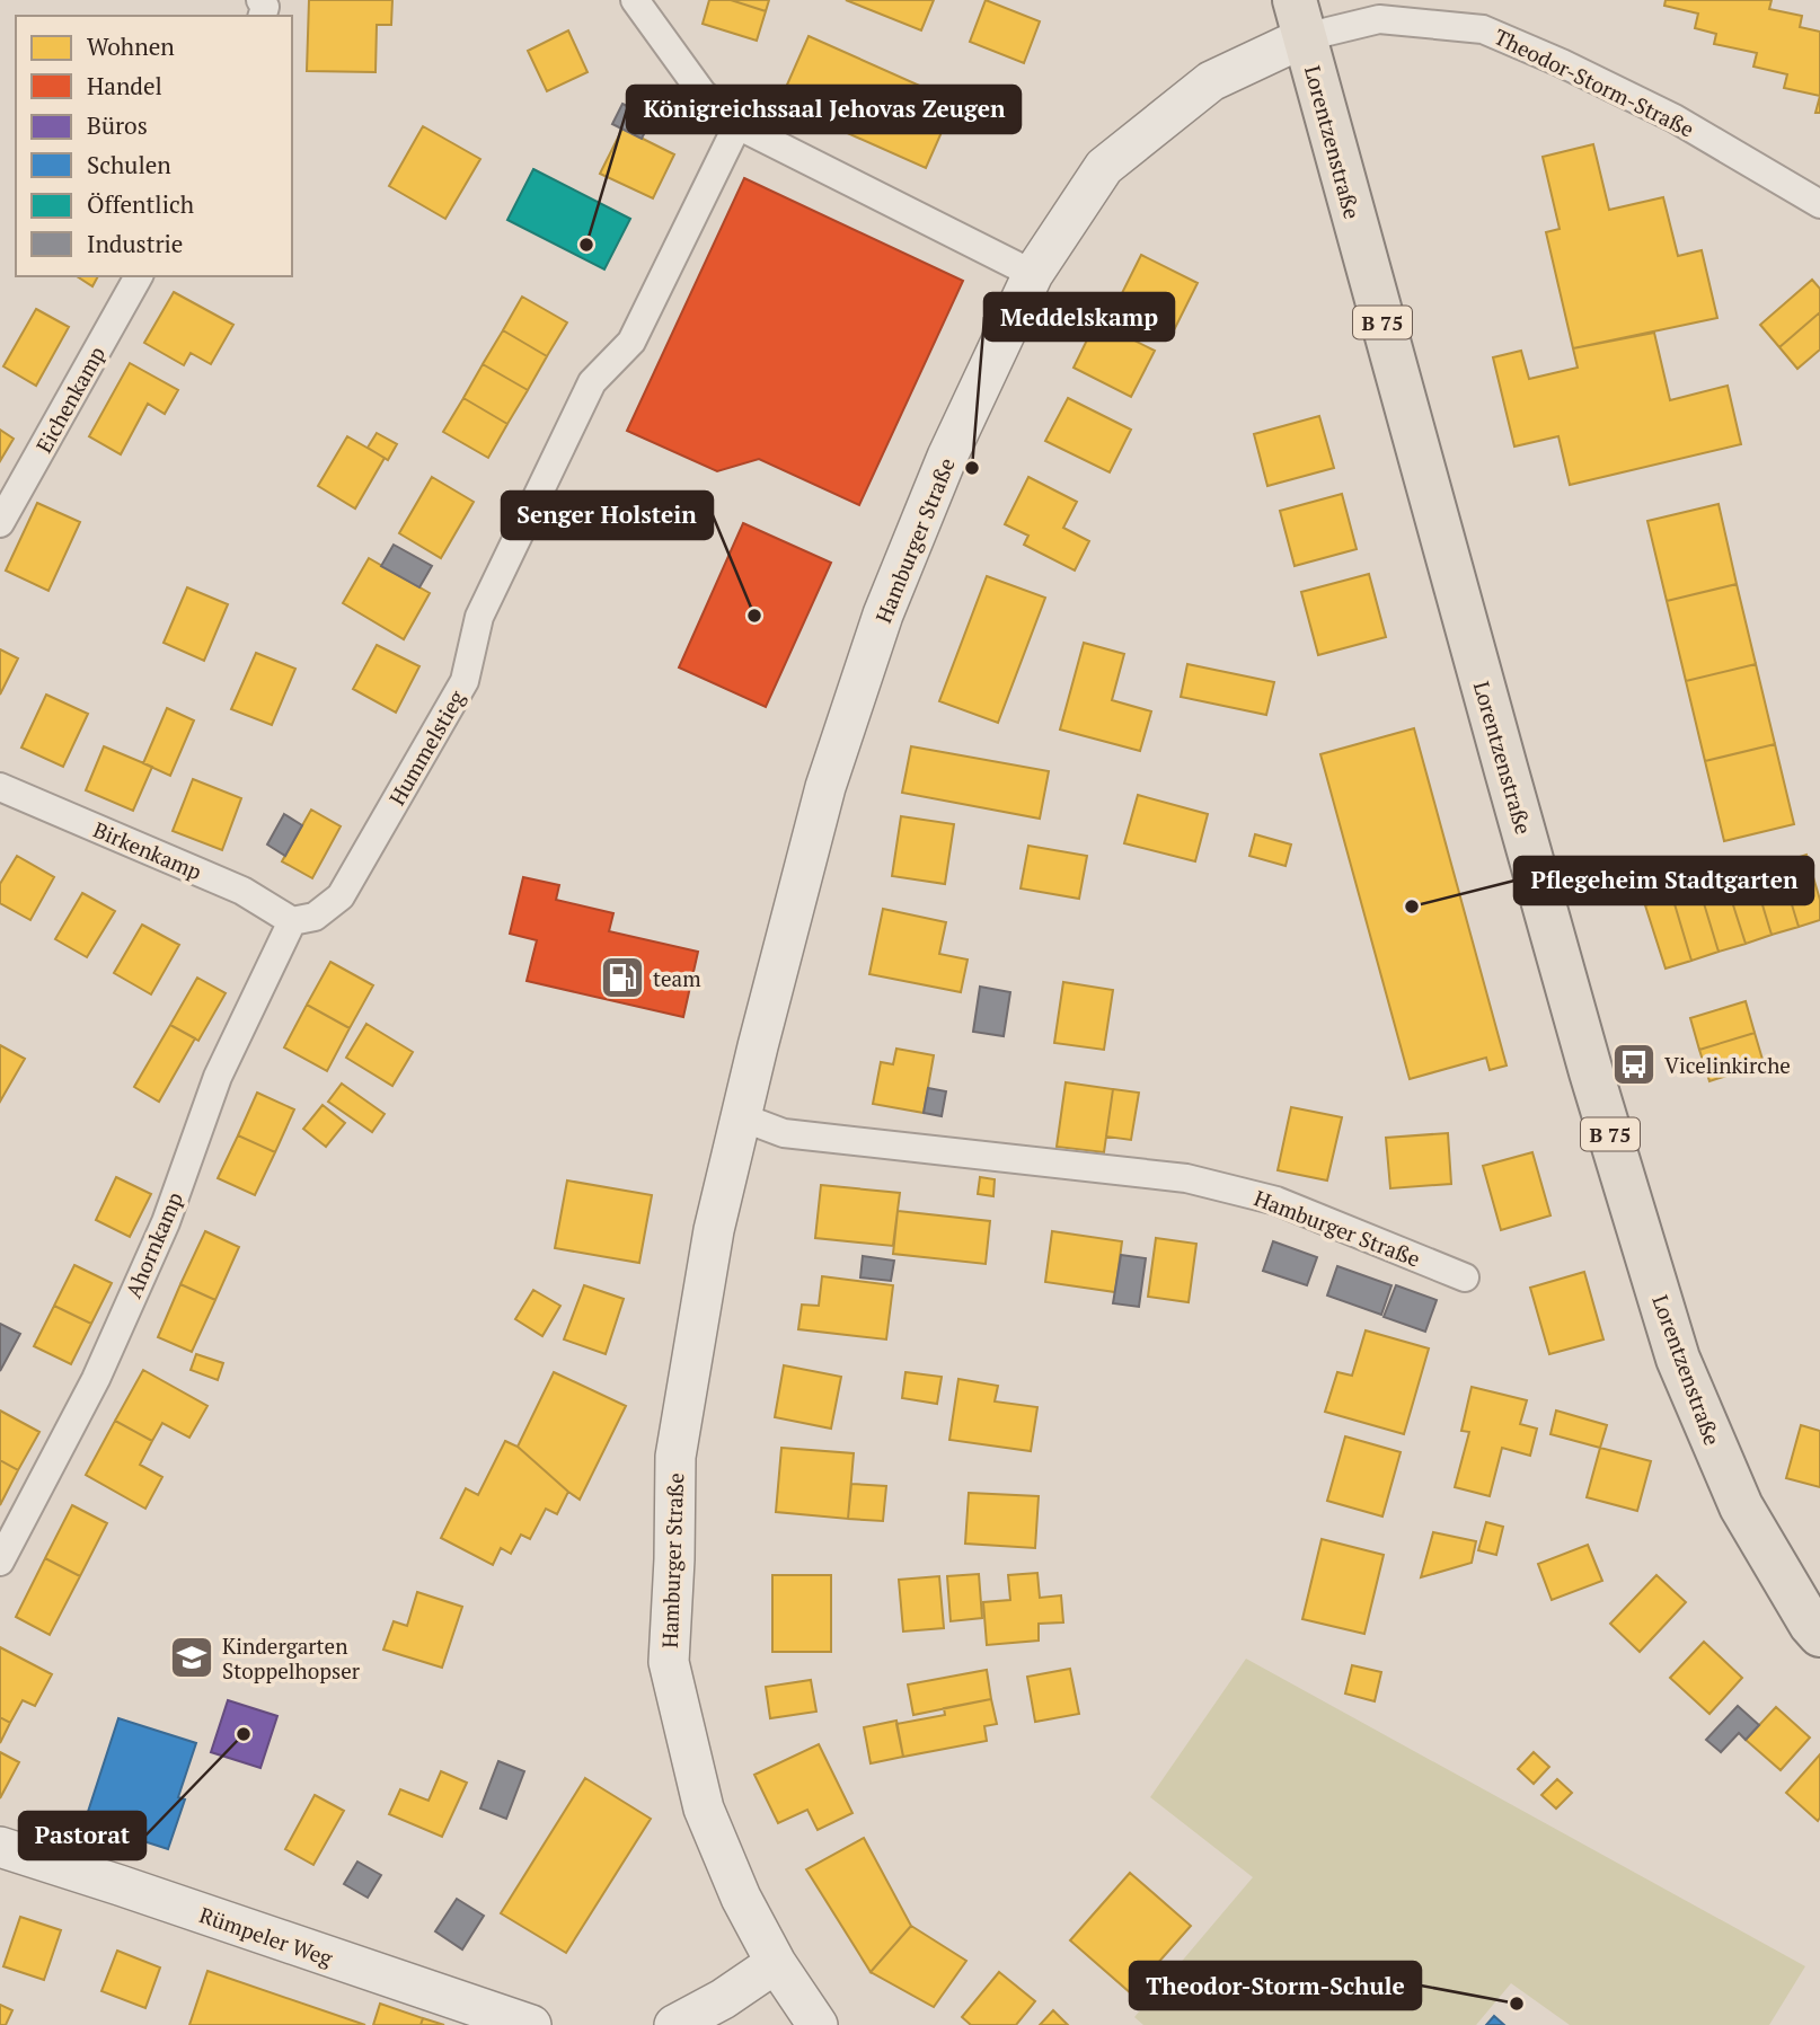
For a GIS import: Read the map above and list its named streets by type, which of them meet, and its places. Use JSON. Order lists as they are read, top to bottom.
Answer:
{
  "streets": {
    "main road": ["Lorentzenstraße", "B 75"],
    "street": [
      "Theodor-Storm-Straße",
      "Eichenkamp",
      "Hamburger Straße",
      "Hummelstieg",
      "Birkenkamp",
      "Ahornkamp",
      "Rümpeler Weg"
    ]
  },
  "crossings": [
    ["Theodor-Storm-Straße", "Lorentzenstraße"],
    ["Theodor-Storm-Straße", "Hamburger Straße"],
    ["Lorentzenstraße", "Hamburger Straße"],
    ["Hummelstieg", "Birkenkamp"],
    ["Hummelstieg", "Ahornkamp"],
    ["Birkenkamp", "Ahornkamp"]
  ],
  "places": {
    "other": [
      "Königreichssaal Jehovas Zeugen",
      "Meddelskamp",
      "Senger Holstein",
      "Pflegeheim Stadtgarten",
      "Pastorat",
      "Theodor-Storm-Schule"
    ],
    "fuel station": ["team"],
    "bus stop": ["Vicelinkirche"],
    "school or university": ["Kindergarten Stoppelhopser"]
  },
  "legend": [
    "Wohnen",
    "Handel",
    "Büros",
    "Schulen",
    "Öffentlich",
    "Industrie"
  ]
}
